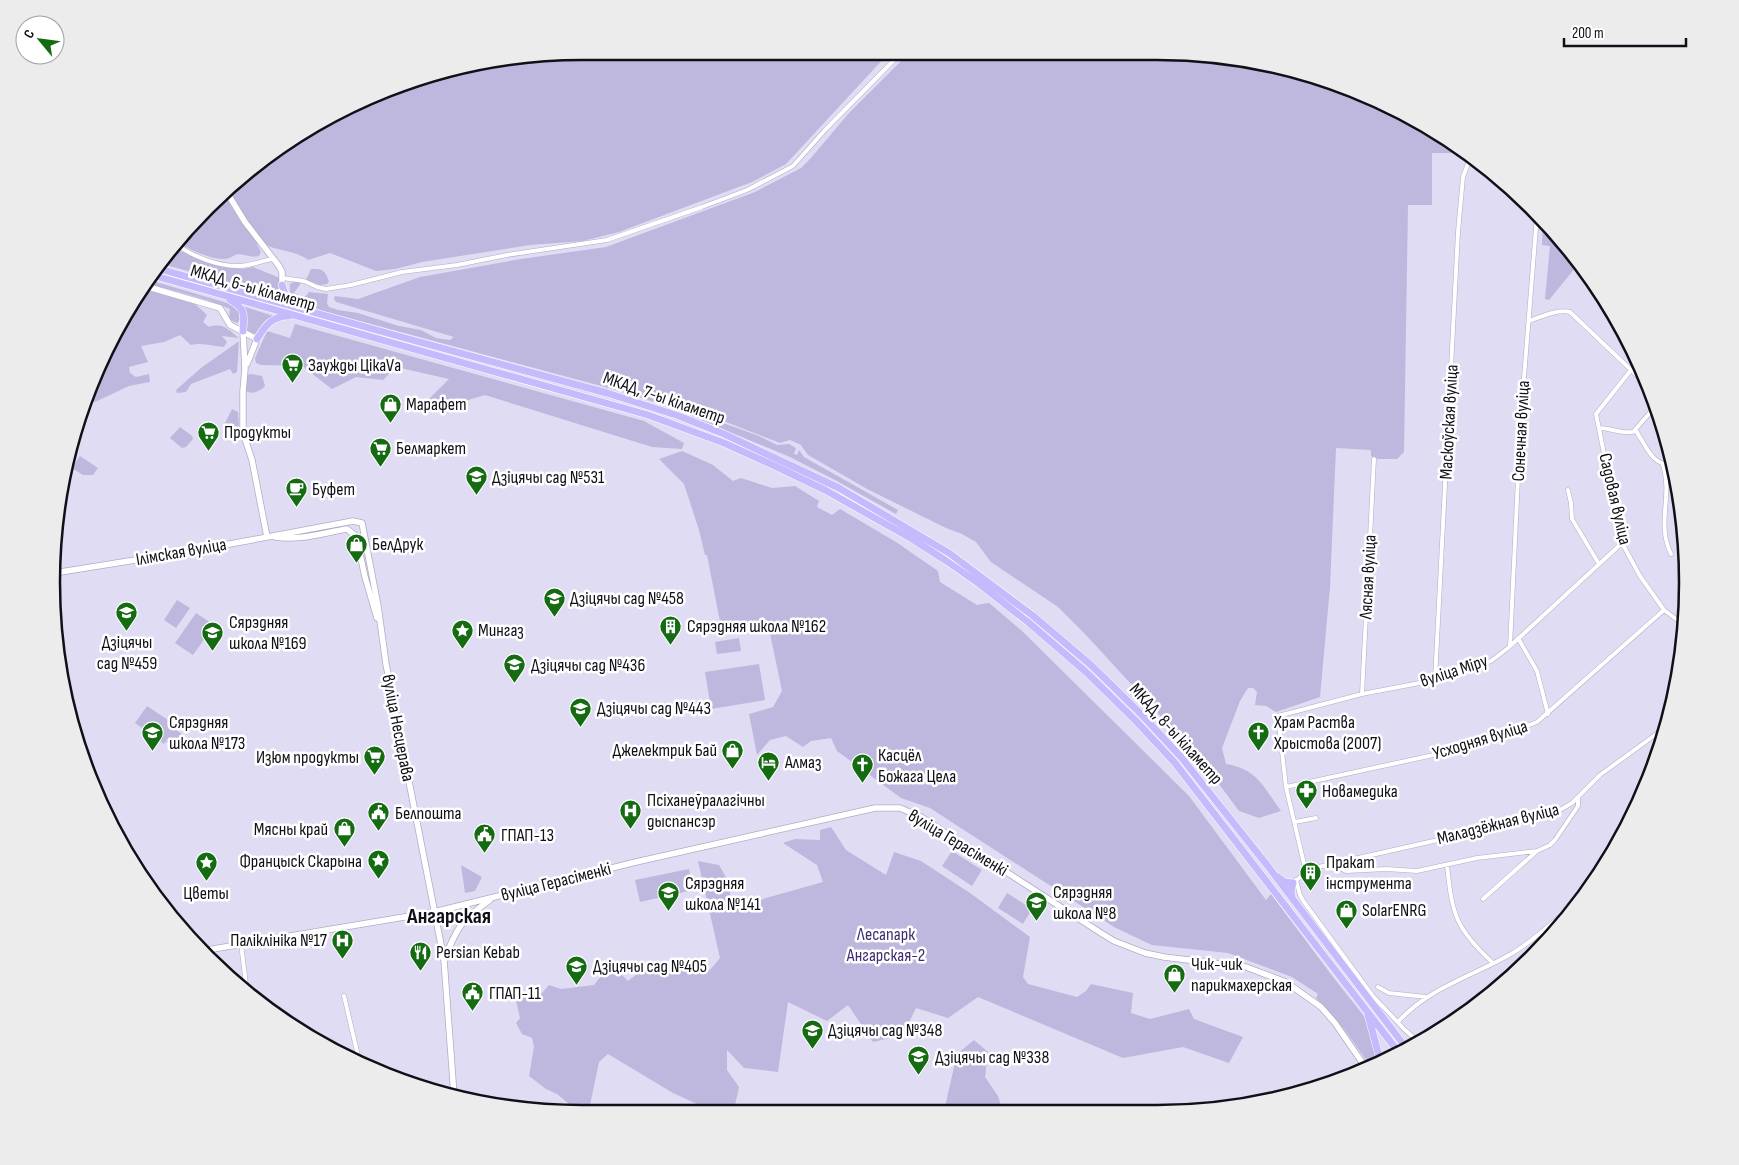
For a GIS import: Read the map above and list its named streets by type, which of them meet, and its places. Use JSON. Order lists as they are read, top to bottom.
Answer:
{
  "streets": {
    "highway": ["МКАД, 6-ы кіламетр", "МКАД, 7-ы кіламетр", "МКАД, 8-ы кіламетр"],
    "street": [
      "Маскоўская вуліца",
      "Сонечная вуліца",
      "Садовая вуліца",
      "Ілімская вуліца",
      "Лясная вуліца",
      "вуліца Міру",
      "вуліца Несцерава",
      "Усходняя вуліца",
      "Маладзёжная вуліца",
      "вуліца Герасіменкі"
    ]
  },
  "crossings": [
    ["МКАД, 6-ы кіламетр", "МКАД, 7-ы кіламетр"],
    ["МКАД, 7-ы кіламетр", "МКАД, 8-ы кіламетр"],
    ["Маскоўская вуліца", "вуліца Міру"],
    ["Сонечная вуліца", "вуліца Міру"],
    ["Садовая вуліца", "вуліца Міру"],
    ["Садовая вуліца", "Усходняя вуліца"],
    ["Лясная вуліца", "вуліца Міру"],
    ["вуліца Міру", "Усходняя вуліца"],
    ["вуліца Несцерава", "вуліца Герасіменкі"]
  ],
  "districts": ["Ангарская"],
  "parks": ["Лесапарк Ангарская-2"],
  "places": {
    "supermarket": [
      "Заужды ЦікаVа",
      "Продукты",
      "Белмаркет",
      "Изюм продукты"
    ],
    "shop": [
      "Марафет",
      "БелДрук",
      "Джелектрик Бай",
      "Мясны край",
      "SolarENRG",
      "Чик-чик парикмахерская"
    ],
    "school or university": [
      "Дзіцячы сад №531",
      "Дзіцячы сад №458",
      "Дзіцячы сад №459",
      "Сярэдняя школа №169",
      "Дзіцячы сад №436",
      "Дзіцячы сад №443",
      "Сярэдняя школа №173",
      "Сярэдняя школа №141",
      "Сярэдняя школа №8",
      "Дзіцячы сад №405",
      "Дзіцячы сад №348",
      "Дзіцячы сад №338"
    ],
    "cafe": ["Буфет"],
    "building": ["Сярэдняя школа №162", "Пракат інструмента"],
    "place": ["Мингаз", "Францыск Скарына", "Цветы"],
    "church": ["Храм Раства Хрыстова (2007)", "Касцёл Божага Цела"],
    "hotel": ["Алмаз"],
    "pharmacy": ["Новамедика"],
    "hospital": ["Псіханеўралагічны дыспансэр", "Паліклініка №17"],
    "public building": ["Белпошта", "ГПАП-13", "ГПАП-11"],
    "restaurant": ["Persian Kebab"]
  },
  "scale_bar": "200 m",
  "north": "top left"
}
